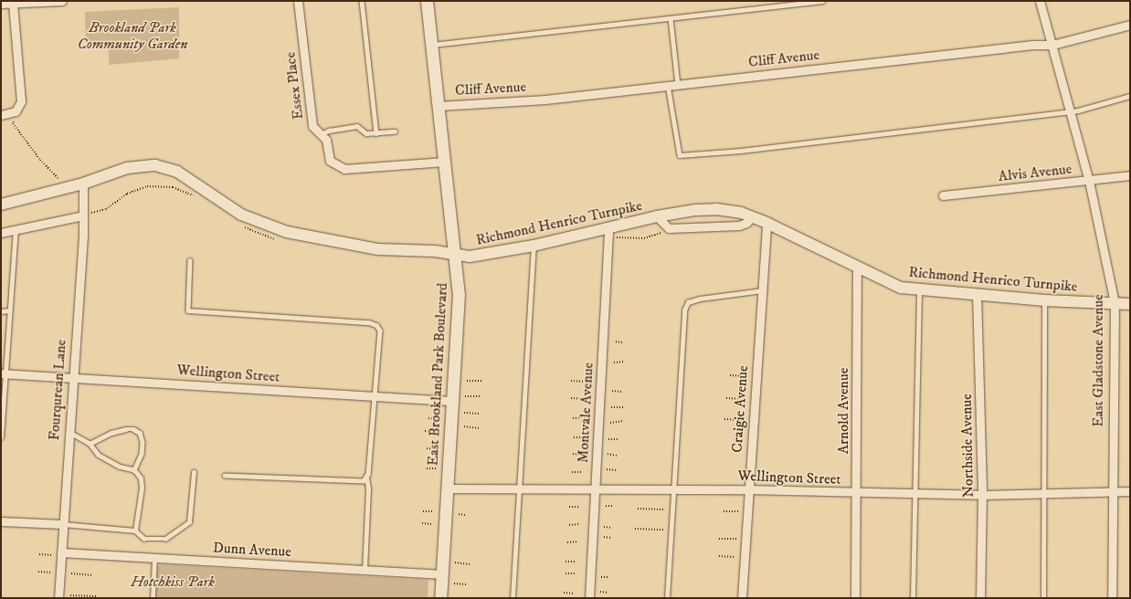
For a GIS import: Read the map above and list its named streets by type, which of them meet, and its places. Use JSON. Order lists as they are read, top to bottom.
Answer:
{
  "streets": {
    "main road": ["East Brookland Park Boulevard"],
    "street": [
      "Cliff Avenue",
      "Essex Place",
      "Alvis Avenue",
      "Richmond Henrico Turnpike",
      "East Gladstone Avenue",
      "Wellington Street",
      "Fourqurean Lane",
      "Craigie Avenue",
      "Arnold Avenue",
      "Montvale Avenue",
      "Northside Avenue",
      "Dunn Avenue"
    ]
  },
  "crossings": [
    ["Cliff Avenue", "East Gladstone Avenue"],
    ["Cliff Avenue", "East Brookland Park Boulevard"],
    ["Essex Place", "East Brookland Park Boulevard"],
    ["Alvis Avenue", "East Gladstone Avenue"],
    ["Richmond Henrico Turnpike", "East Gladstone Avenue"],
    ["Richmond Henrico Turnpike", "East Brookland Park Boulevard"],
    ["Richmond Henrico Turnpike", "Fourqurean Lane"],
    ["Richmond Henrico Turnpike", "Craigie Avenue"],
    ["Richmond Henrico Turnpike", "Arnold Avenue"],
    ["Richmond Henrico Turnpike", "Montvale Avenue"],
    ["Richmond Henrico Turnpike", "Northside Avenue"],
    ["East Gladstone Avenue", "Wellington Street"],
    ["Wellington Street", "East Brookland Park Boulevard"],
    ["Wellington Street", "Fourqurean Lane"],
    ["Wellington Street", "Craigie Avenue"],
    ["Wellington Street", "Arnold Avenue"],
    ["Wellington Street", "Montvale Avenue"],
    ["Wellington Street", "Northside Avenue"],
    ["East Brookland Park Boulevard", "Dunn Avenue"],
    ["Fourqurean Lane", "Dunn Avenue"]
  ],
  "parks": ["Brookland Park Community Garden", "Hotchkiss Park"]
}
